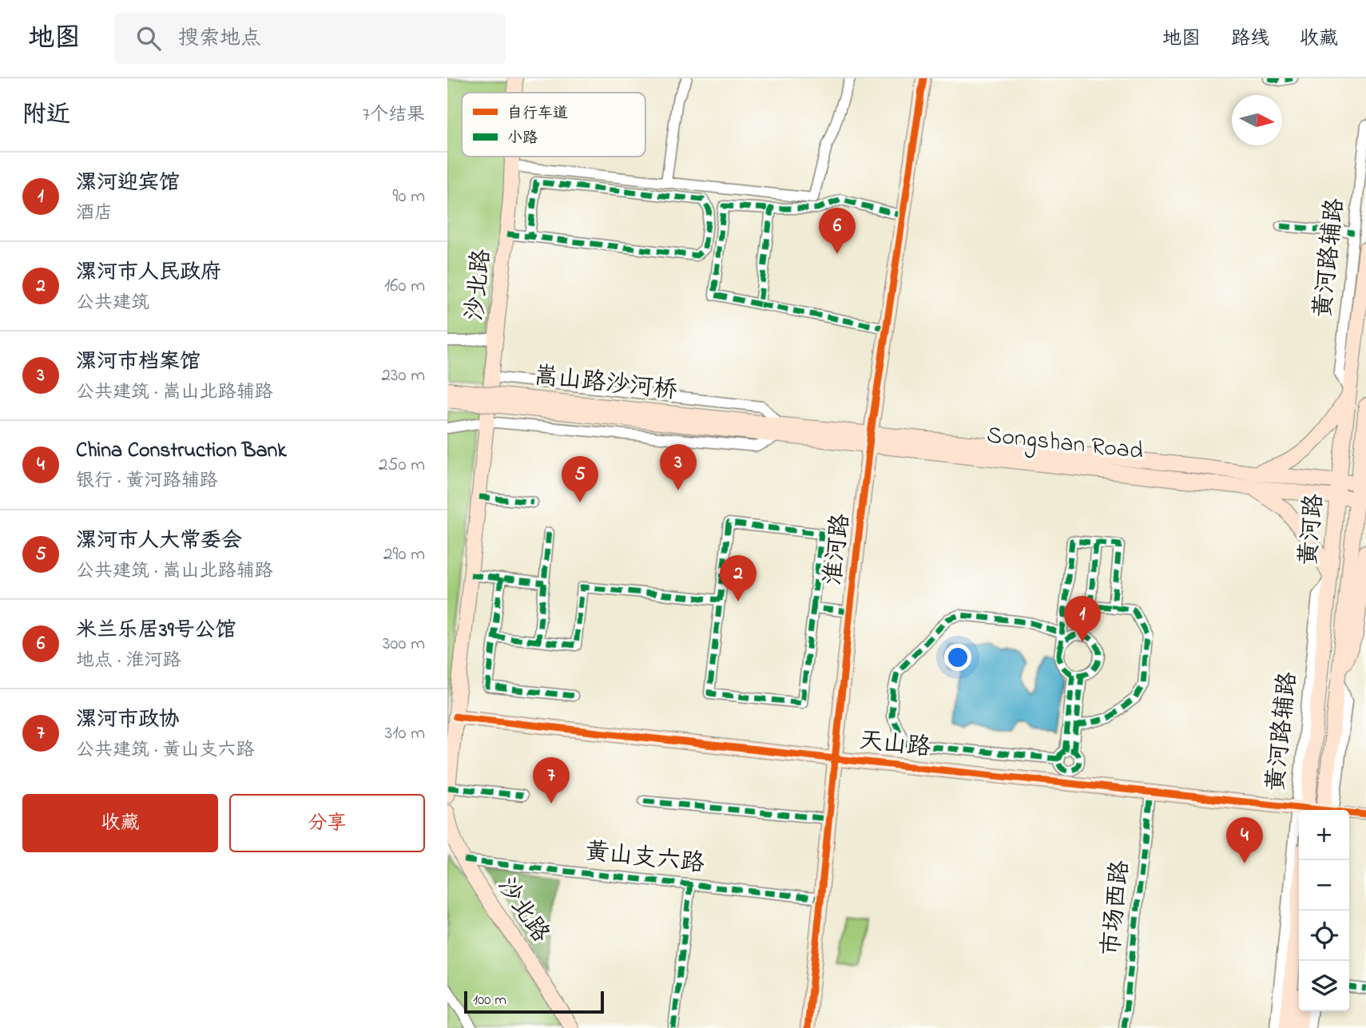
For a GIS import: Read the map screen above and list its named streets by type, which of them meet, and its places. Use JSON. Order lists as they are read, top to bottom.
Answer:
{
  "streets": {
    "main road": [
      "沙北路",
      "嵩山路沙河桥",
      "Songshan Road",
      "黄河路",
      "淮河路",
      "天山路"
    ],
    "street": ["黄河路辅路", "黄山支六路", "市场西路"]
  },
  "crossings": [
    ["黄河路辅路", "黄河路"],
    ["沙北路", "天山路"],
    ["沙北路", "黄山支六路"],
    ["嵩山路沙河桥", "Songshan Road"],
    ["Songshan Road", "黄河路"],
    ["Songshan Road", "淮河路"],
    ["黄河路", "天山路"],
    ["淮河路", "天山路"],
    ["淮河路", "黄山支六路"],
    ["天山路", "市场西路"]
  ],
  "legend": ["自行车道", "小路"],
  "scale_bar": "100 m",
  "north": "right",
  "page": {
    "header": "地图",
    "search": "搜索地点",
    "nav": ["地图", "路线", "收藏"],
    "heading": ["附近", "7个结果"],
    "list": [
      {
        "mark": "1",
        "name": "漯河迎宾馆",
        "note": "酒店",
        "value": "90 m"
      },
      {
        "mark": "2",
        "name": "漯河市人民政府",
        "note": "公共建筑",
        "value": "160 m"
      },
      {
        "mark": "3",
        "name": "漯河市档案馆",
        "note": "公共建筑 · 嵩山北路辅路",
        "value": "230 m"
      },
      {
        "mark": "4",
        "name": "China Construction Bank",
        "note": "银行 · 黄河路辅路",
        "value": "250 m"
      },
      {
        "mark": "5",
        "name": "漯河市人大常委会",
        "note": "公共建筑 · 嵩山北路辅路",
        "value": "290 m"
      },
      {
        "mark": "6",
        "name": "米兰乐居39号公馆",
        "note": "地点 · 淮河路",
        "value": "300 m"
      },
      {
        "mark": "7",
        "name": "漯河市政协",
        "note": "公共建筑 · 黄山支六路",
        "value": "310 m"
      }
    ],
    "pins": [
      "6",
      "3",
      "5",
      "2",
      "1",
      "7",
      "4"
    ],
    "buttons": ["收藏", "分享"],
    "map_buttons": ["+", "−"],
    "scale": "100 m"
  }
}
